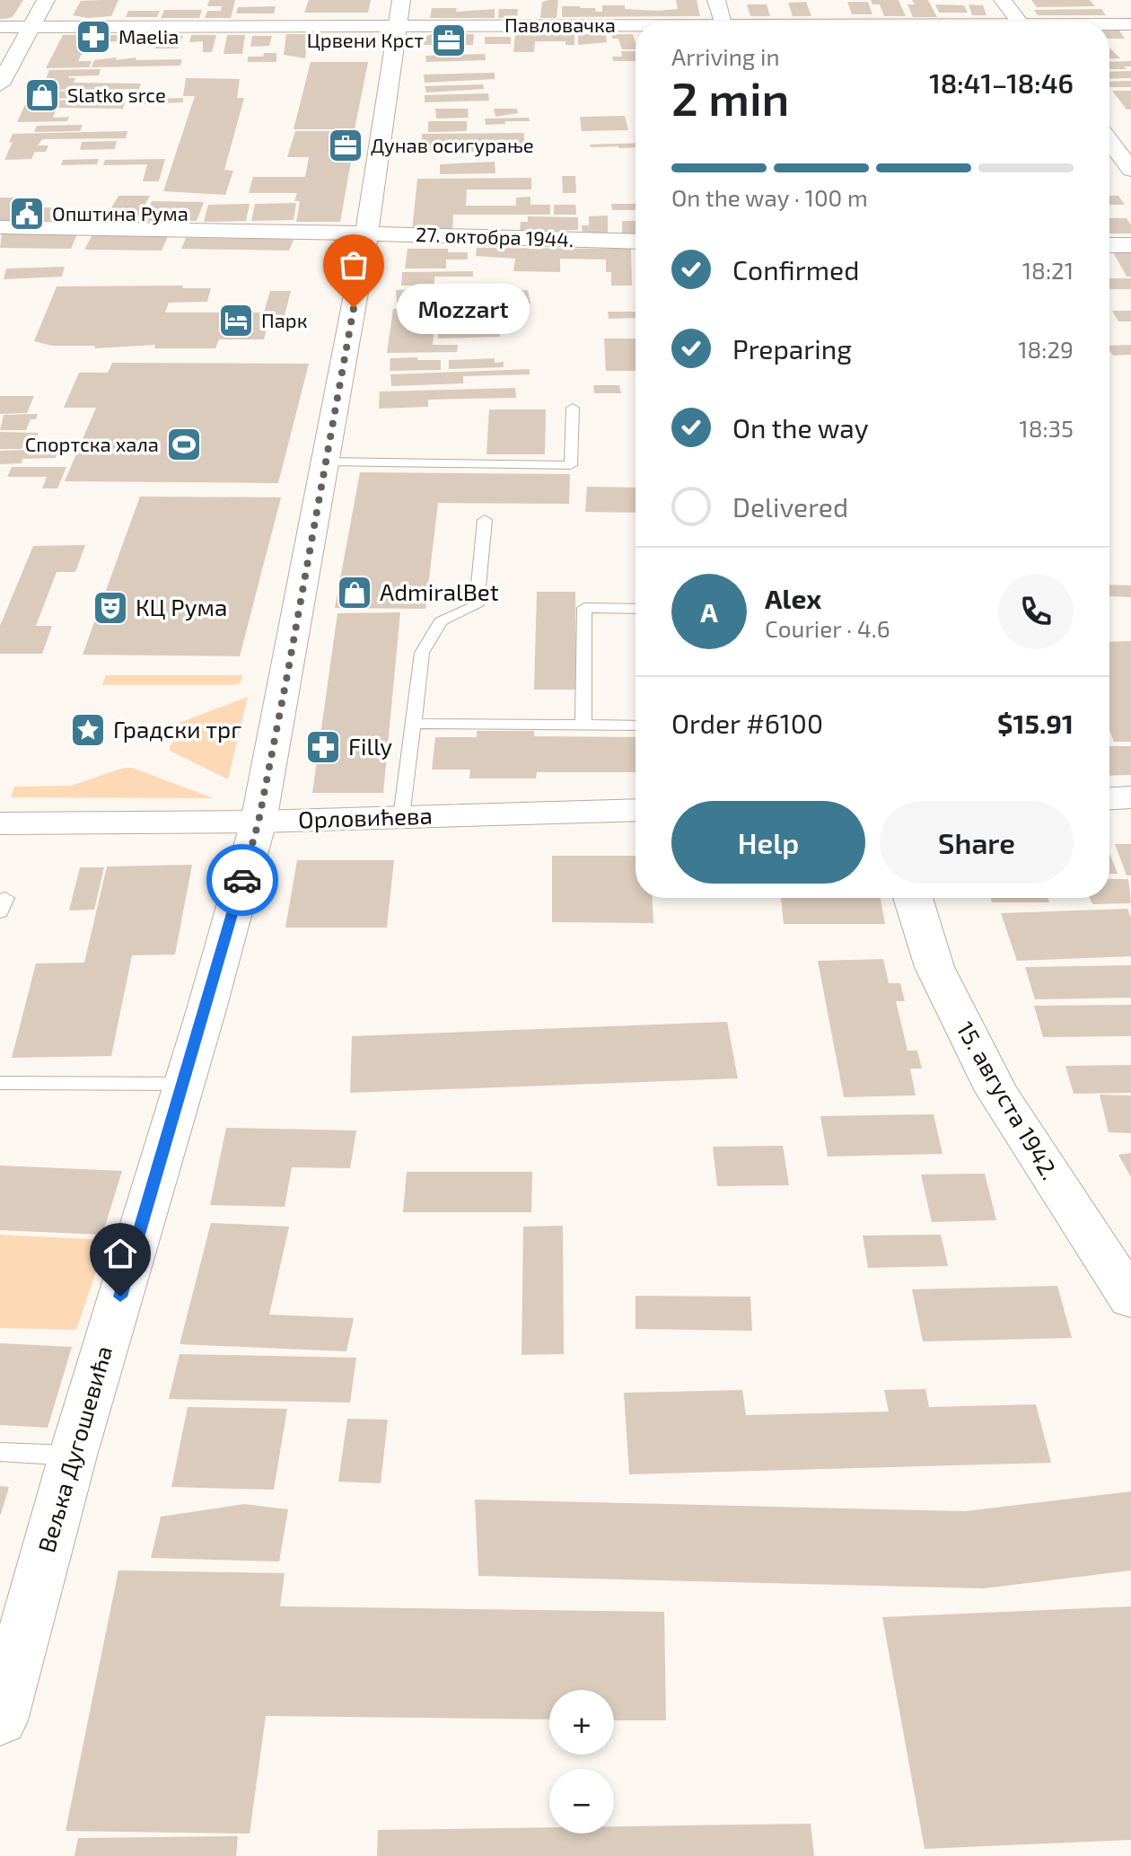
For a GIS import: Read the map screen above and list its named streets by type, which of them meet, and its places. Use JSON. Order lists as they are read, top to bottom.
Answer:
{
  "streets": {
    "street": [
      "Павловачка",
      "27. октобра 1944.",
      "Орловићева",
      "15. августа 1942.",
      "Вељка Дугошевића"
    ]
  },
  "crossings": [
    ["Павловачка", "Вељка Дугошевића"],
    ["27. октобра 1944.", "Вељка Дугошевића"],
    ["Орловићева", "Вељка Дугошевића"]
  ],
  "places": {
    "pharmacy": ["Maelia", "Filly"],
    "office": ["Црвени Крст", "Дунав осигурање"],
    "shop": ["Slatko srce", "AdmiralBet"],
    "public building": ["Општина Рума"],
    "other": ["Mozzart"],
    "hotel": ["Парк"],
    "sports": ["Спортска хала"],
    "theatre": ["КЦ Рума"],
    "place": ["Градски трг"]
  },
  "page": {
    "heading": ["2 min", "Arriving in", "18:41–18:46"],
    "panel": [
      "Alex",
      "Courier · 4.6",
      "Order #6100",
      "$15.91"
    ],
    "bar": "On the way · 100 m",
    "list": [
      ["Confirmed", "18:21"],
      ["Preparing", "18:29"],
      ["On the way", "18:35"],
      "Delivered"
    ],
    "bubble": "Mozzart",
    "round": "A",
    "buttons": ["Help", "Share"],
    "map_buttons": ["+", "−"]
  }
}
